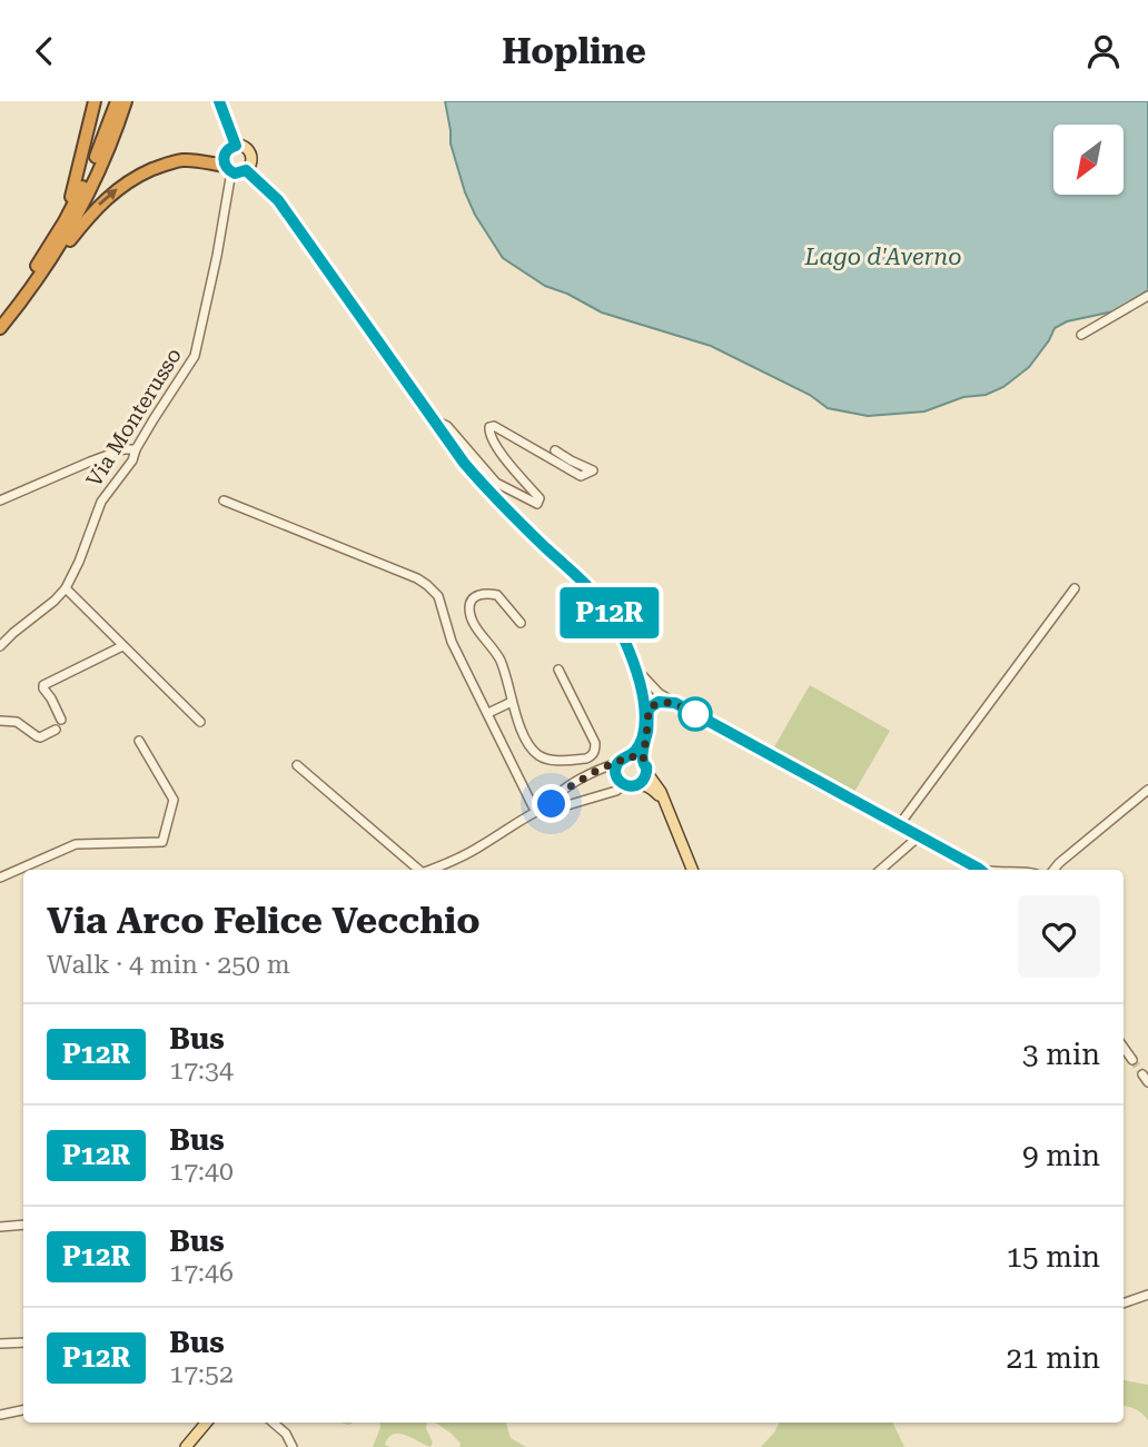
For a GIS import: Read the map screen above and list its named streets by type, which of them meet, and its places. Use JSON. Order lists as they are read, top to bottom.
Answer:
{
  "streets": {
    "street": ["Via Monterusso"]
  },
  "water": ["Lago d'Averno"],
  "lines": ["bus line P12R"],
  "north": "bottom left",
  "page": {
    "header": "Hopline",
    "on_map": "P12R",
    "heading": ["Via Arco Felice Vecchio", "Walk · 4 min · 250 m"],
    "list": [
      {
        "mark": "P12R",
        "name": "Bus",
        "note": "17:34",
        "value": "3 min"
      },
      {
        "mark": "P12R",
        "name": "Bus",
        "note": "17:40",
        "value": "9 min"
      },
      {
        "mark": "P12R",
        "name": "Bus",
        "note": "17:46",
        "value": "15 min"
      },
      {
        "mark": "P12R",
        "name": "Bus",
        "note": "17:52",
        "value": "21 min"
      }
    ]
  }
}
